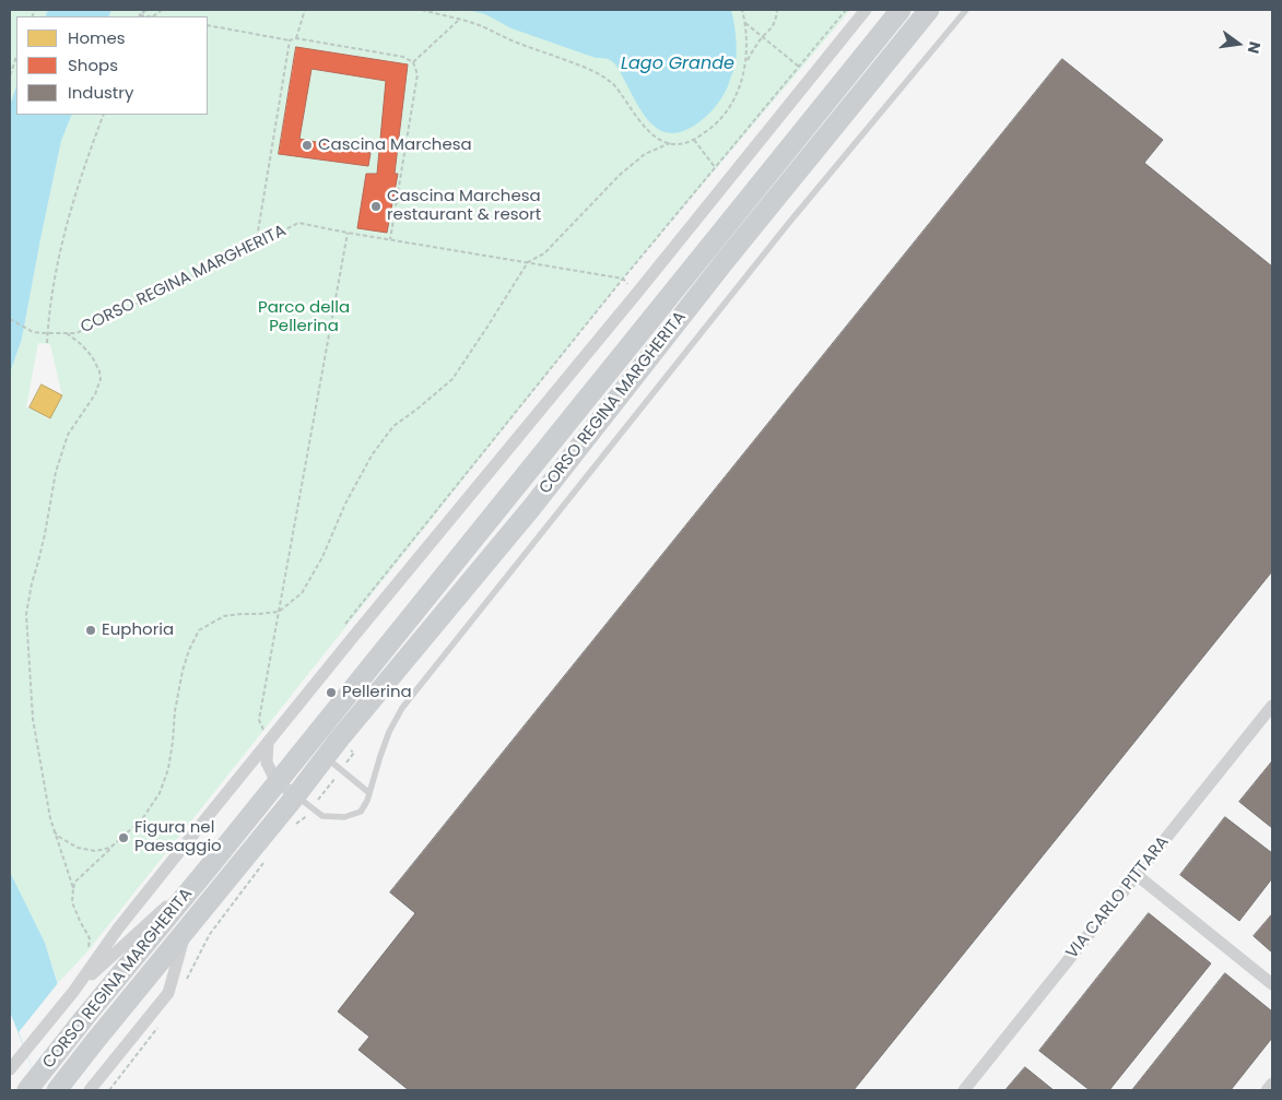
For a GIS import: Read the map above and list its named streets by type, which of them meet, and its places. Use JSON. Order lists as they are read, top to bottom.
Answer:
{
  "streets": {
    "main road": ["CORSO REGINA MARGHERITA"],
    "street": ["VIA CARLO PITTARA"]
  },
  "water": ["Lago Grande"],
  "parks": ["Parco della Pellerina"],
  "places": [
    "Cascina Marchesa",
    "Cascina Marchesa restaurant & resort",
    "Euphoria",
    "Pellerina",
    "Figura nel Paesaggio"
  ],
  "legend": ["Homes", "Shops", "Industry"],
  "north": "right"
}
